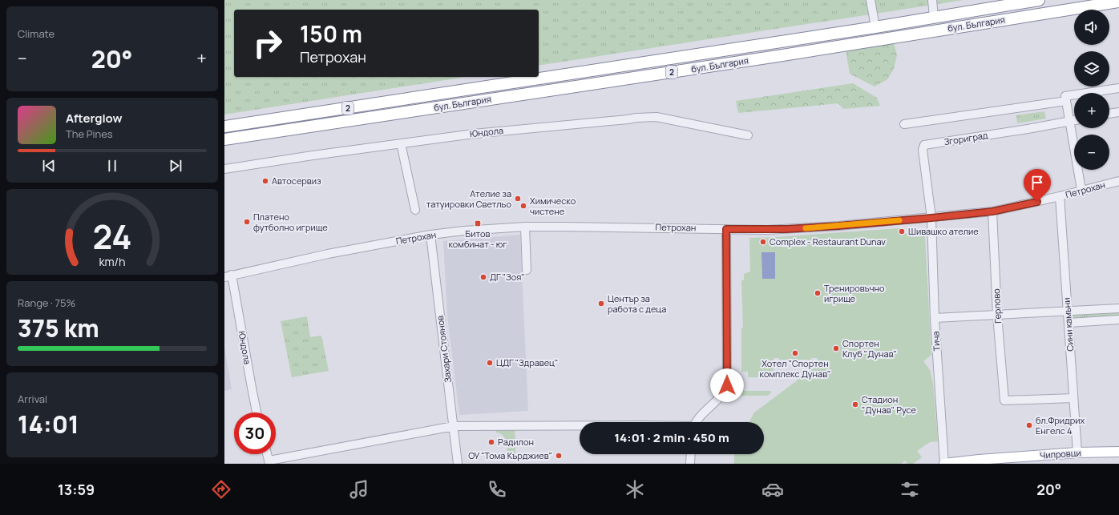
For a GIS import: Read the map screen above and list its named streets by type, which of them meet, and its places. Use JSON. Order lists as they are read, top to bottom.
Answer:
{
  "streets": {
    "highway": ["бул. България", "2"],
    "main road": ["Чипровци"],
    "street": [
      "Юндола",
      "Згориград",
      "Петрохан",
      "Герлово",
      "Сини камъни",
      "Тича",
      "Захари Стоянов"
    ]
  },
  "crossings": [
    ["Юндола", "Петрохан"],
    ["Згориград", "Петрохан"],
    ["Згориград", "Тича"],
    ["Петрохан", "Герлово"],
    ["Петрохан", "Сини камъни"],
    ["Петрохан", "Тича"],
    ["Петрохан", "Захари Стоянов"],
    ["Герлово", "Сини камъни"],
    ["Сини камъни", "Чипровци"],
    ["Тича", "Чипровци"]
  ],
  "places": {
    "other": [
      "Автосервиз",
      "Ателие за татуировки Светльо",
      "Химическо чистене",
      "Платено футболно игрище",
      "Шивашко ателие",
      "Complex - Restaurant Dunav",
      "ДГ \"Зоя\"",
      "Тренировъчно игрище",
      "Център за работа с деца",
      "Спортен Клуб \"Дунав\"",
      "Хотел \"Спортен комплекс Дунав\"",
      "ЦДГ \"Здравец\"",
      "Стадион \"Дунав\" Русе",
      "бл.Фридрих Енгелс 4",
      "Радилон",
      "ОУ \"Тома Кърджиев\""
    ],
    "transit": ["Битов комбинат - юг"]
  },
  "page": {
    "tile": [
      "Climate",
      ["Range · 75%", "375 km"],
      ["Arrival", "14:01"]
    ],
    "map_buttons": ["+", "−"],
    "turn": ["150 m", "Петрохан"],
    "heat": ["−", "20°", "+"],
    "song": ["Afterglow", "The Pines"],
    "limit": "30",
    "trip": "14:01 · 2 min · 450 m",
    "tabs": ["13:59", "20°"],
    "gauge": ["24", "km/h"]
  }
}
